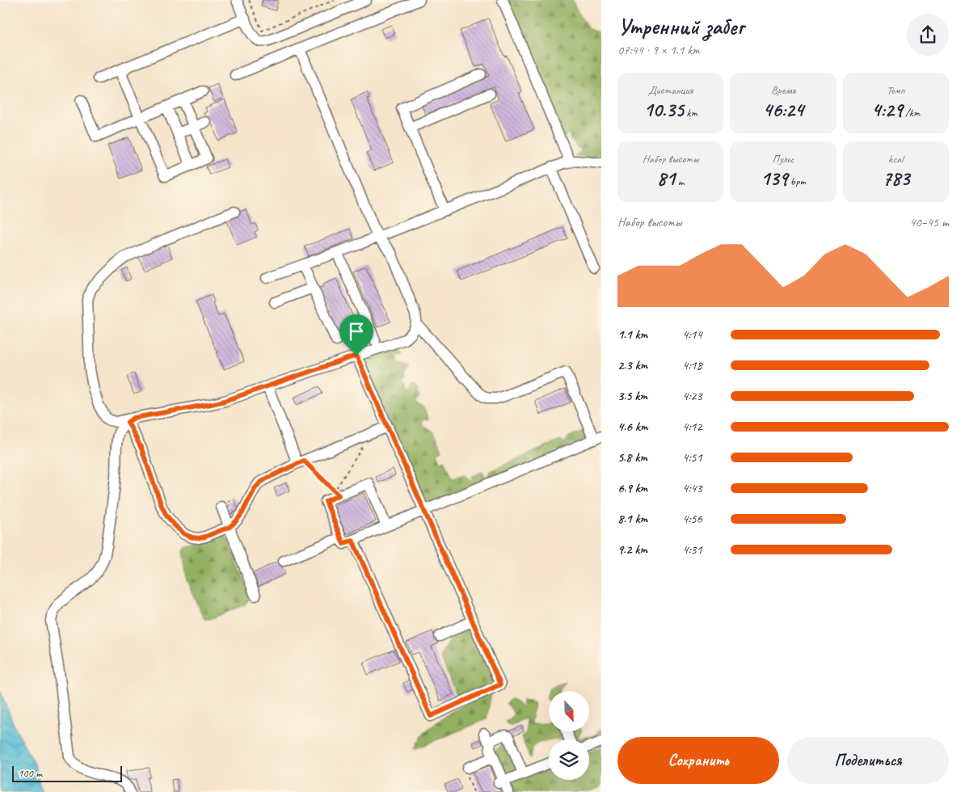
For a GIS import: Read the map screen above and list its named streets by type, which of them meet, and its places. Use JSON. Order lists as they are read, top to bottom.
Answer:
{
  "scale_bar": "100 m",
  "north": "bottom right",
  "page": {
    "heading": ["Утренний забег", "07:44 · 9 × 1.1 km"],
    "stats": [
      ["Дистанция", "10.35 km"],
      ["Время", "46:24"],
      ["Темп", "4:29 /km"],
      ["Набор высоты", "81 m"],
      ["Пульс", "139 bpm"],
      ["kcal", "783"]
    ],
    "chart": ["Набор высоты", "40–45 m"],
    "list": [
      {
        "name": "1.1 km",
        "note": "4:14"
      },
      {
        "name": "2.3 km",
        "note": "4:18"
      },
      {
        "name": "3.5 km",
        "note": "4:23"
      },
      {
        "name": "4.6 km",
        "note": "4:12"
      },
      {
        "name": "5.8 km",
        "note": "4:51"
      },
      {
        "name": "6.9 km",
        "note": "4:43"
      },
      {
        "name": "8.1 km",
        "note": "4:56"
      },
      {
        "name": "9.2 km",
        "note": "4:31"
      }
    ],
    "buttons": ["Сохранить", "Поделиться"],
    "scale": "100 m"
  }
}
